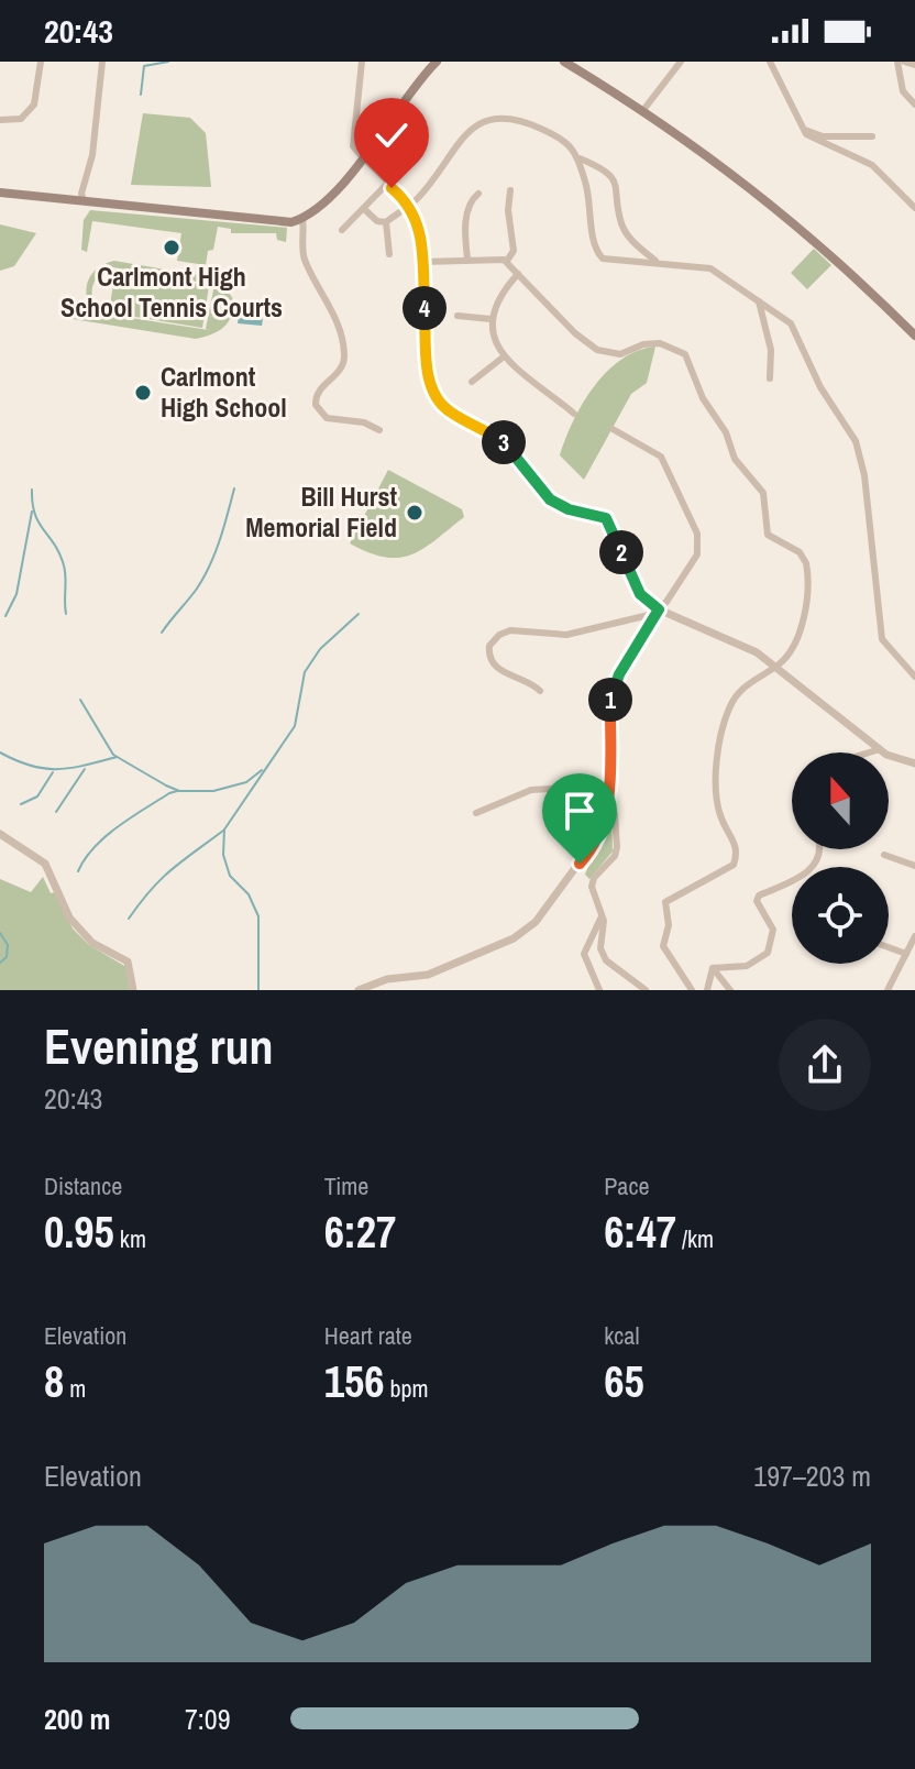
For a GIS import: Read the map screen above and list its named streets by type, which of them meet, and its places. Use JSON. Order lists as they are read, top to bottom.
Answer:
{
  "places": ["Carlmont High School Tennis Courts", "Carlmont High School", "Bill Hurst Memorial Field"],
  "north": "top",
  "page": {
    "status": "20:43",
    "pins": [
      "4",
      "3",
      "2",
      "1"
    ],
    "heading": ["Evening run", "20:43"],
    "stats": [
      ["Distance", "0.95 km"],
      ["Time", "6:27"],
      ["Pace", "6:47 /km"],
      ["Elevation", "8 m"],
      ["Heart rate", "156 bpm"],
      ["kcal", "65"]
    ],
    "chart": ["Elevation", "197–203 m"],
    "list": [
      {
        "name": "200 m",
        "note": "7:09"
      }
    ]
  }
}
